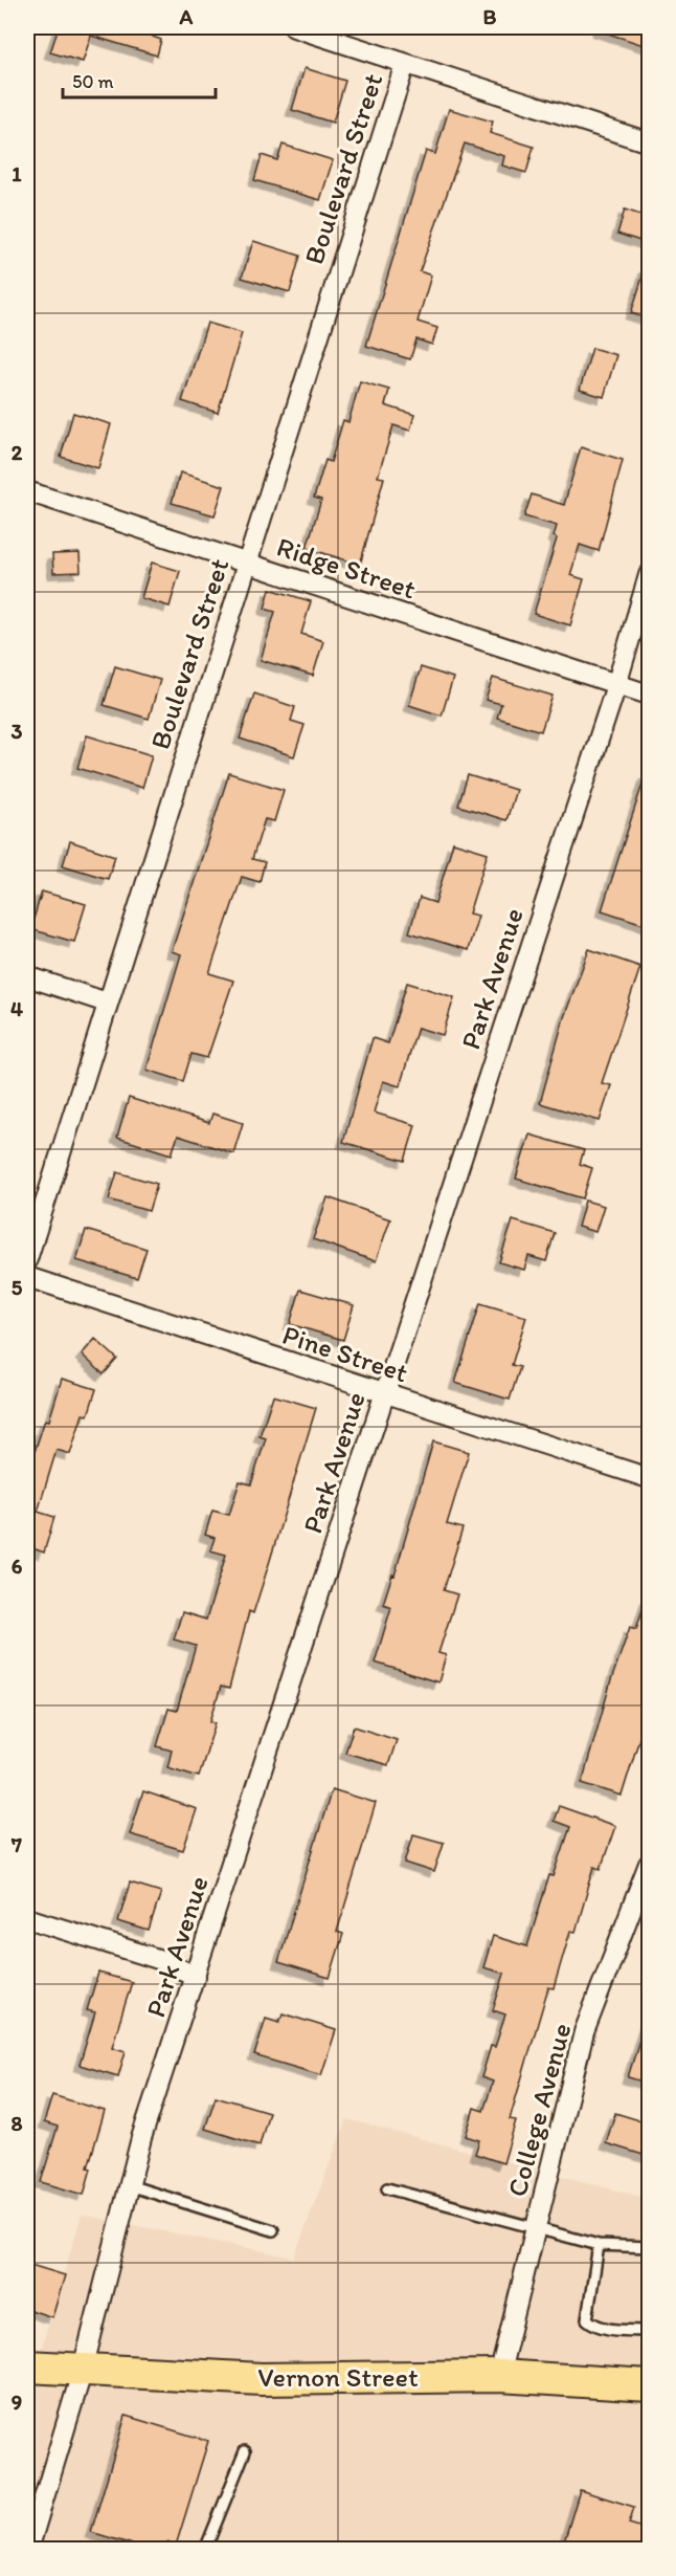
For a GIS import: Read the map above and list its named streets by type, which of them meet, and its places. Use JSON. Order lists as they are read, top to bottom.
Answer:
{
  "streets": {
    "main road": ["Vernon Street"],
    "street": [
      "Boulevard Street",
      "Ridge Street",
      "Park Avenue",
      "Pine Street",
      "College Avenue"
    ]
  },
  "crossings": [
    ["Boulevard Street", "Ridge Street"],
    ["Ridge Street", "Park Avenue"],
    ["Park Avenue", "Pine Street"],
    ["Park Avenue", "Vernon Street"],
    ["College Avenue", "Vernon Street"]
  ],
  "scale_bar": "50 m",
  "grid": {
    "columns": ["A", "B"],
    "rows": [
      "1",
      "2",
      "3",
      "4",
      "5",
      "6",
      "7",
      "8",
      "9"
    ]
  }
}
